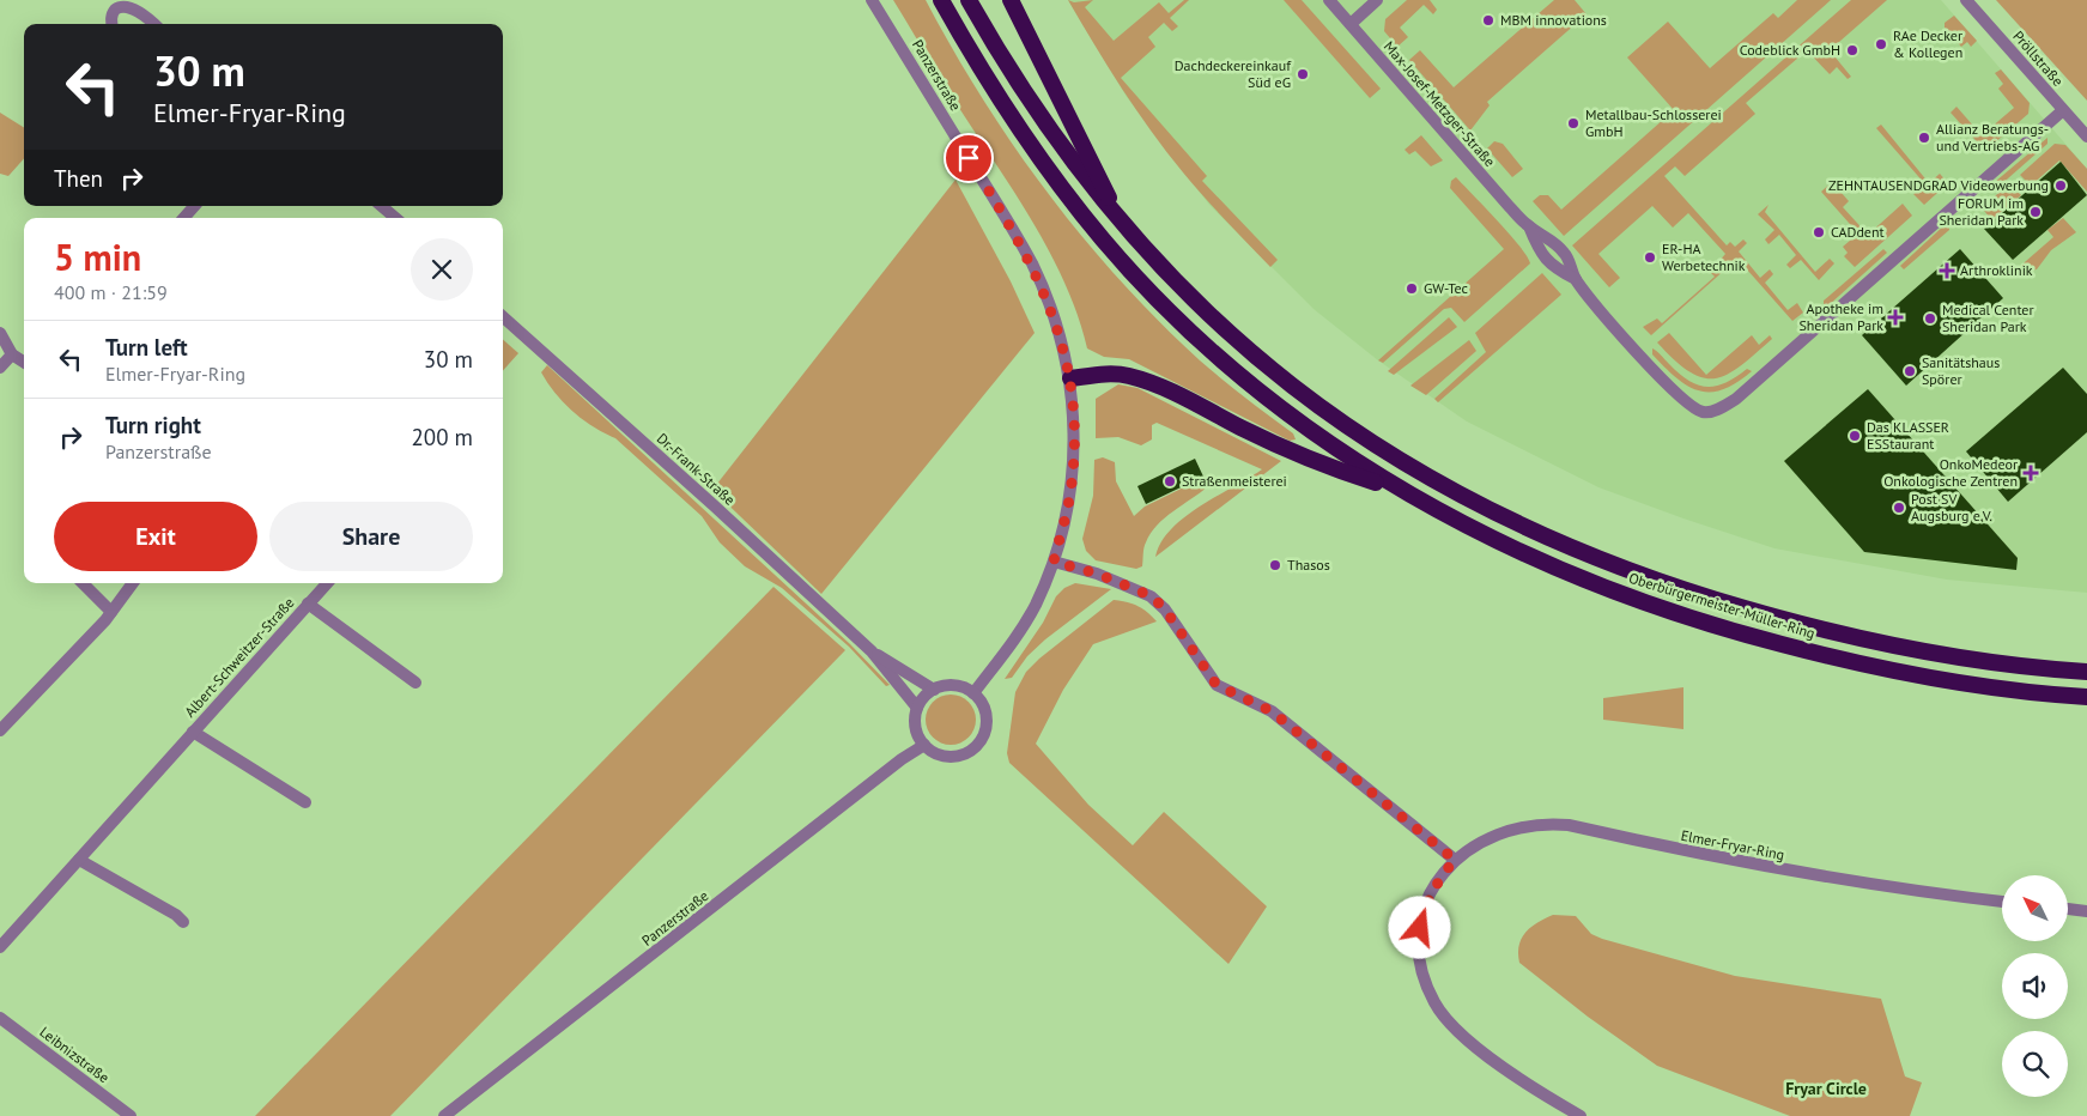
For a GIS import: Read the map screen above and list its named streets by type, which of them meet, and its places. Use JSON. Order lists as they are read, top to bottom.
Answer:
{
  "streets": {
    "highway": ["Oberbürgermeister-Müller-Ring"],
    "street": [
      "Pröllstraße",
      "Panzerstraße",
      "Max-Josef-Metzger-Straße",
      "Dr.-Frank-Straße",
      "Albert-Schweitzer-Straße",
      "Elmer-Fryar-Ring",
      "Leibnizstraße"
    ]
  },
  "crossings": [
    ["Pröllstraße", "Max-Josef-Metzger-Straße"],
    ["Panzerstraße", "Dr.-Frank-Straße"]
  ],
  "districts": ["Fryar Circle"],
  "places": {
    "other": [
      "MBM innovations",
      "RAe Decker & Kollegen",
      "Codeblick GmbH",
      "Dachdeckereinkauf Süd eG",
      "Metallbau-Schlosserei GmbH",
      "Allianz Beratungs- und Vertriebs-AG",
      "ZEHNTAUSENDGRAD Videowerbung",
      "FORUM im Sheridan Park",
      "CADdent",
      "ER-HA Werbetechnik",
      "GW-Tec",
      "Medical Center Sheridan Park",
      "Sanitätshaus Spörer",
      "Das KLASSER ESStaurant",
      "Straßenmeisterei",
      "Post SV Augsburg e.V.",
      "Thasos"
    ],
    "health": ["Arthroklinik", "Apotheke im Sheridan Park", "OnkoMedeor Onkologische Zentren"]
  },
  "north": "top left",
  "page": {
    "turn": ["30 m", "Elmer-Fryar-Ring"],
    "then": "Then",
    "heading": ["5 min", "400 m · 21:59"],
    "list": [
      {
        "name": "Turn left",
        "note": "Elmer-Fryar-Ring",
        "value": "30 m"
      },
      {
        "name": "Turn right",
        "note": "Panzerstraße",
        "value": "200 m"
      }
    ],
    "buttons": ["Exit", "Share"]
  }
}
